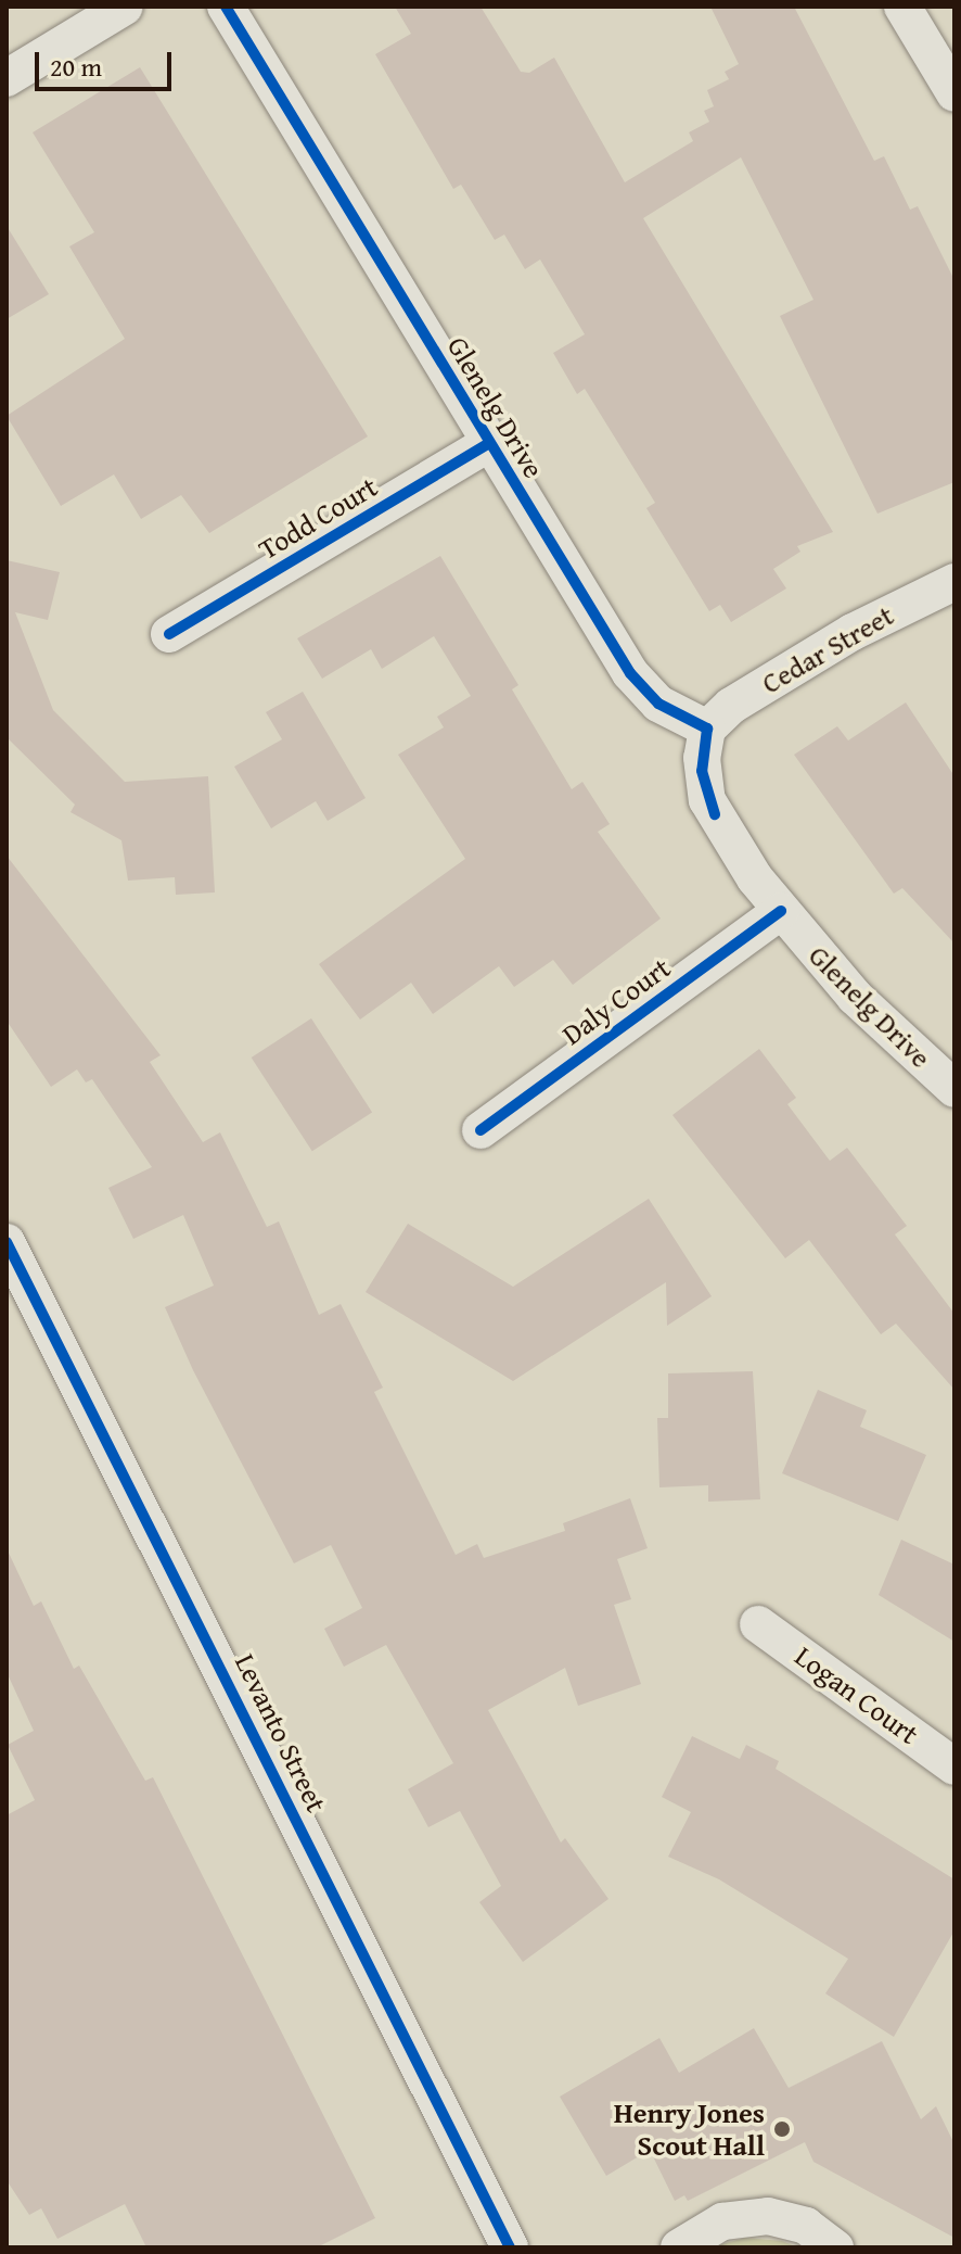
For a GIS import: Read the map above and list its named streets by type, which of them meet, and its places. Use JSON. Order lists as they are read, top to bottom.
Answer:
{
  "streets": {
    "street": [
      "Glenelg Drive",
      "Todd Court",
      "Cedar Street",
      "Daly Court",
      "Logan Court",
      "Levanto Street"
    ]
  },
  "crossings": [
    ["Glenelg Drive", "Todd Court"],
    ["Glenelg Drive", "Cedar Street"],
    ["Glenelg Drive", "Daly Court"]
  ],
  "places": ["Henry Jones Scout Hall"],
  "scale_bar": "20 m"
}
